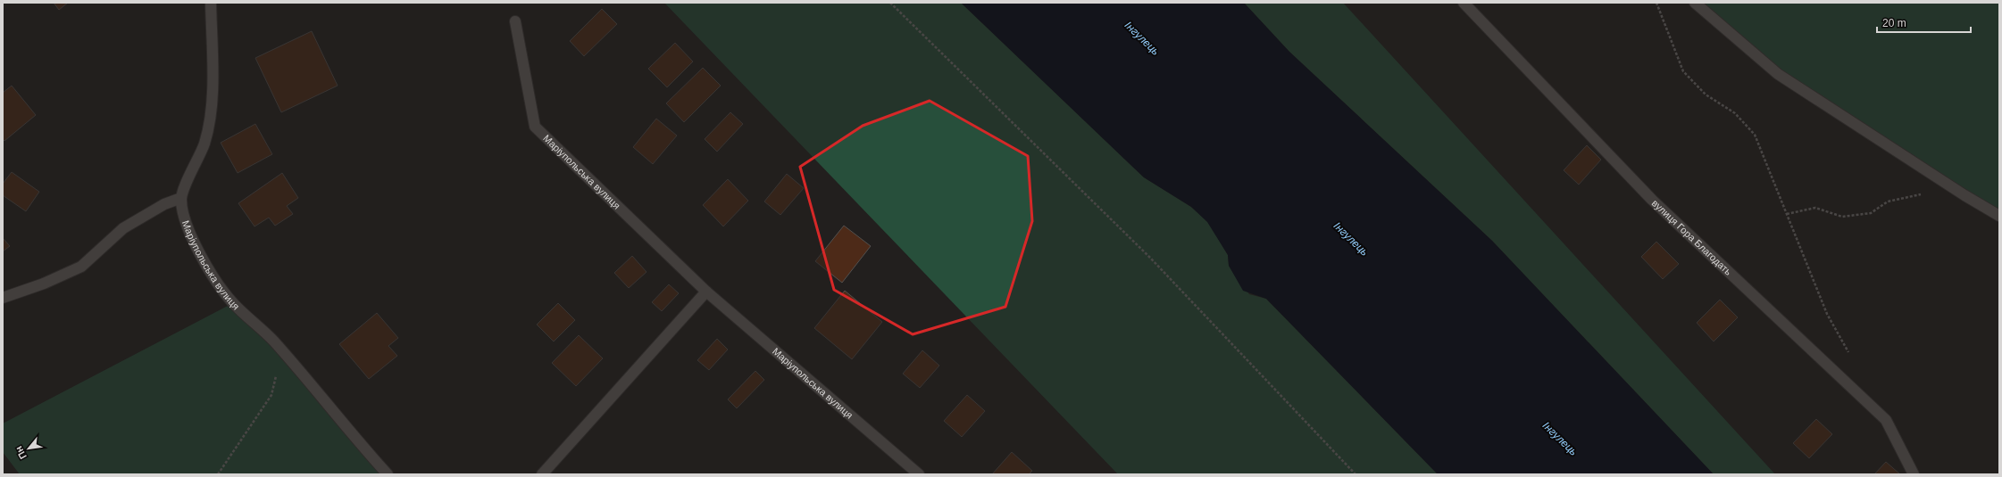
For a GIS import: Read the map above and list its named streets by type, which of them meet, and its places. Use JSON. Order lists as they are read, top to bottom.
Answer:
{
  "streets": {
    "street": ["Маріупольська вулиця", "вулиця Гора Благодать"]
  },
  "water": ["Інгулець"],
  "scale_bar": "20 m",
  "north": "bottom left"
}
